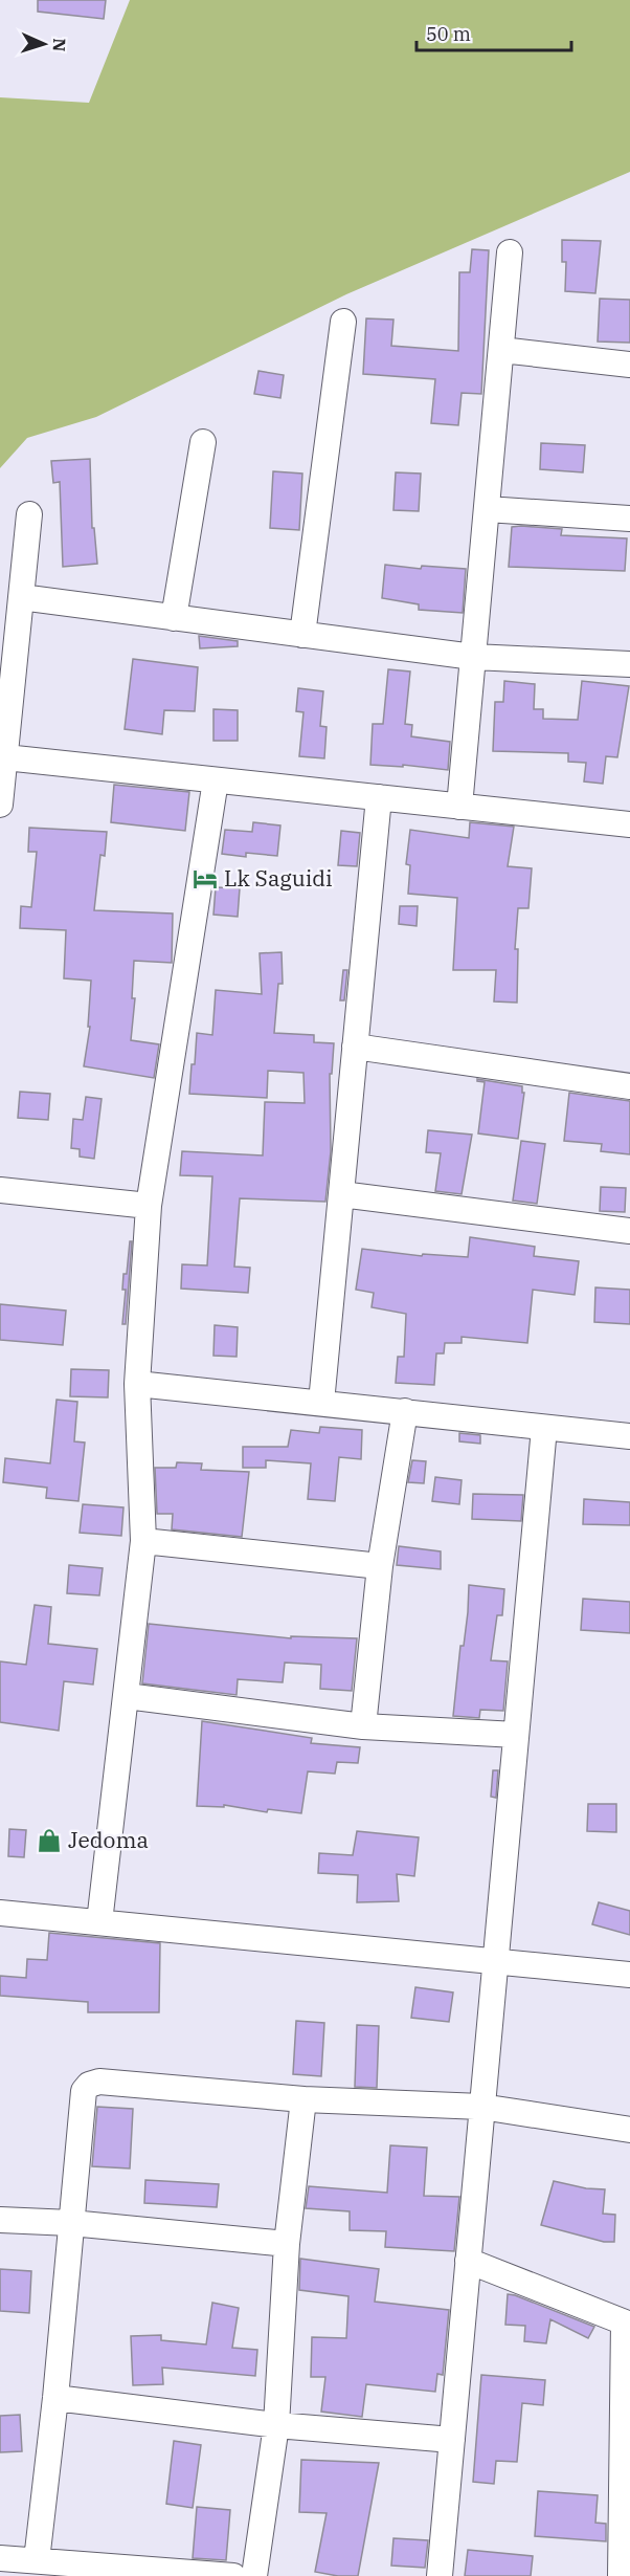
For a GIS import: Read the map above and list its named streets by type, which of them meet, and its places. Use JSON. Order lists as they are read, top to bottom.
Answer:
{
  "places": {
    "hotel": ["Lk Saguidi"],
    "shop": ["Jedoma"]
  },
  "scale_bar": "50 m",
  "north": "right"
}
